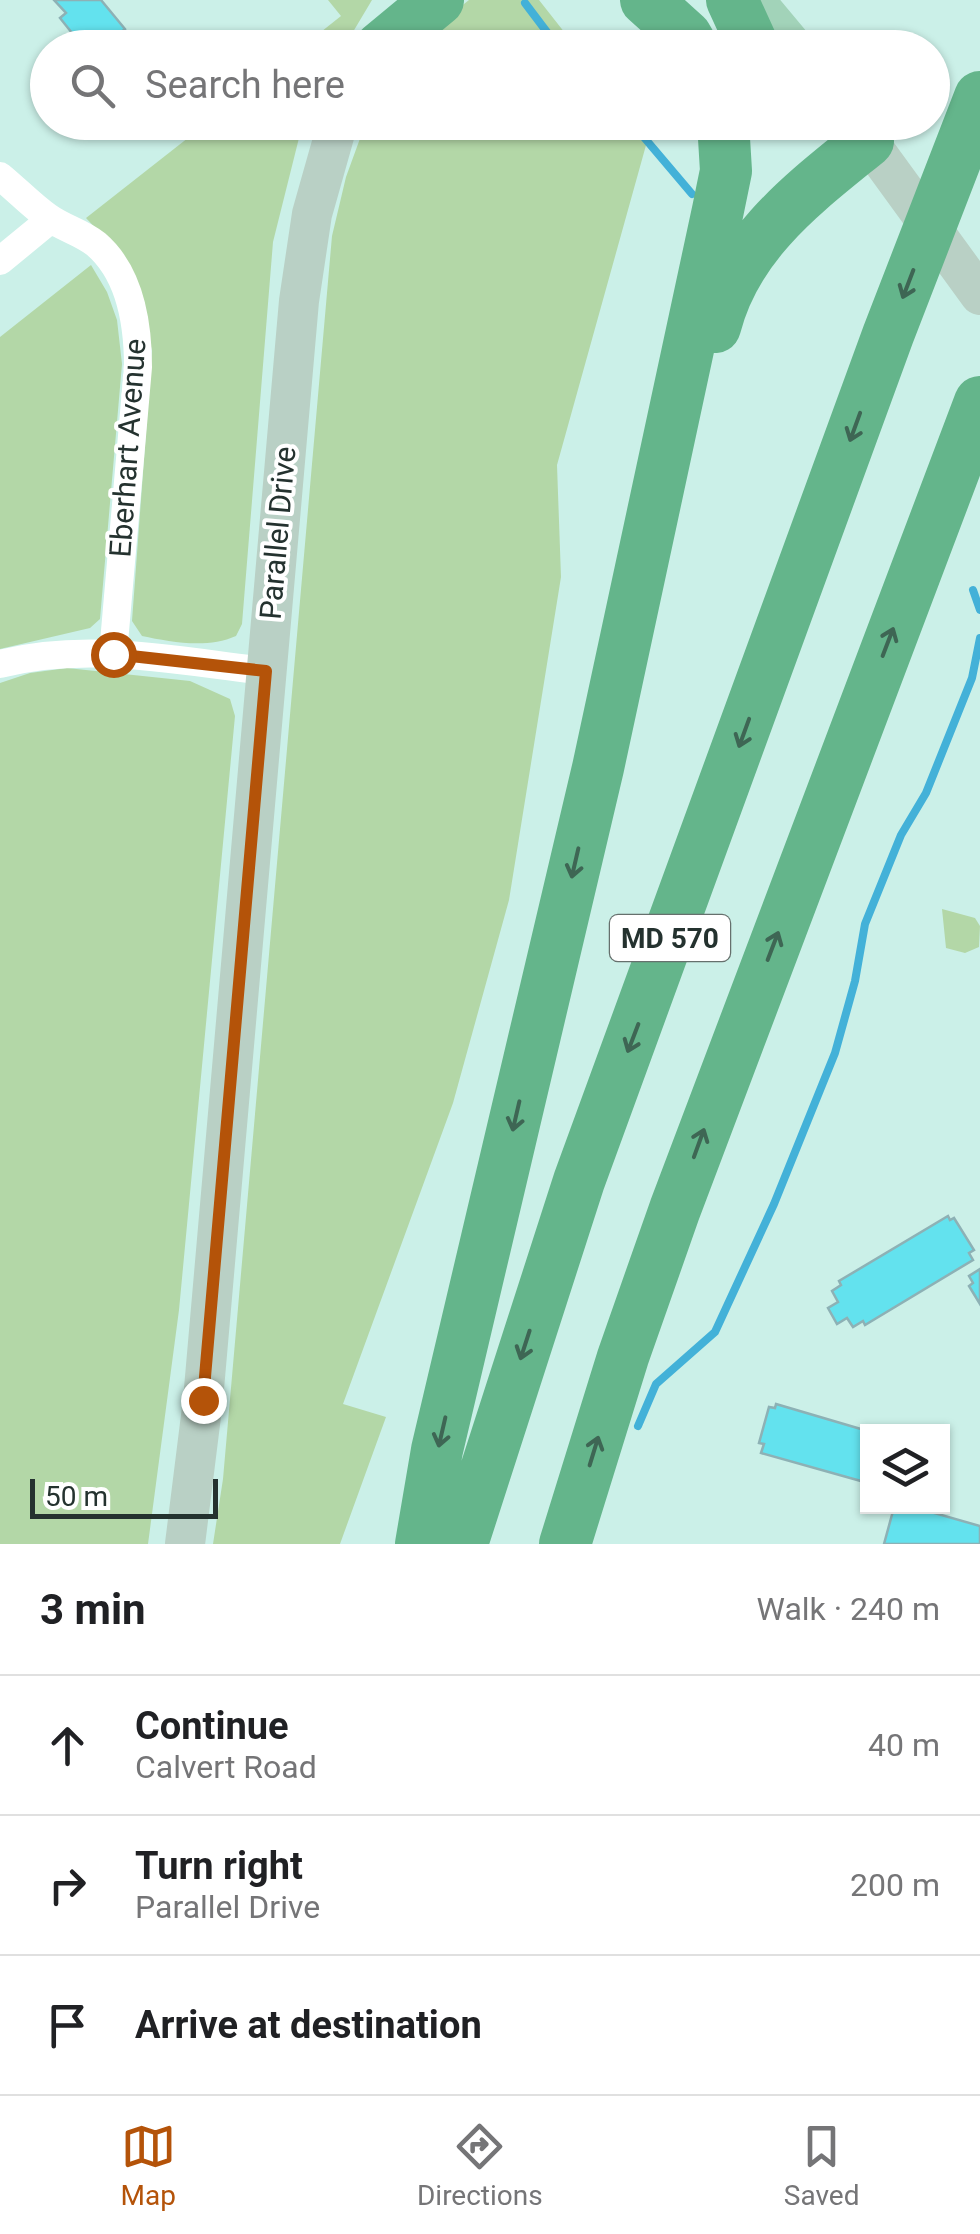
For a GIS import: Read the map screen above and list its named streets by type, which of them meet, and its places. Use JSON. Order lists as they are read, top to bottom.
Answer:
{
  "streets": {
    "highway": ["MD 570"],
    "street": ["Eberhart Avenue", "Parallel Drive"]
  },
  "scale_bar": "50 m",
  "page": {
    "search": "Search here",
    "scale": "50 m",
    "heading": ["3 min", "Walk · 240 m"],
    "list": [
      ["Continue", "Calvert Road", "40 m"],
      ["Turn right", "Parallel Drive", "200 m"],
      "Arrive at destination"
    ],
    "nav": ["Map", "Directions", "Saved"]
  }
}
